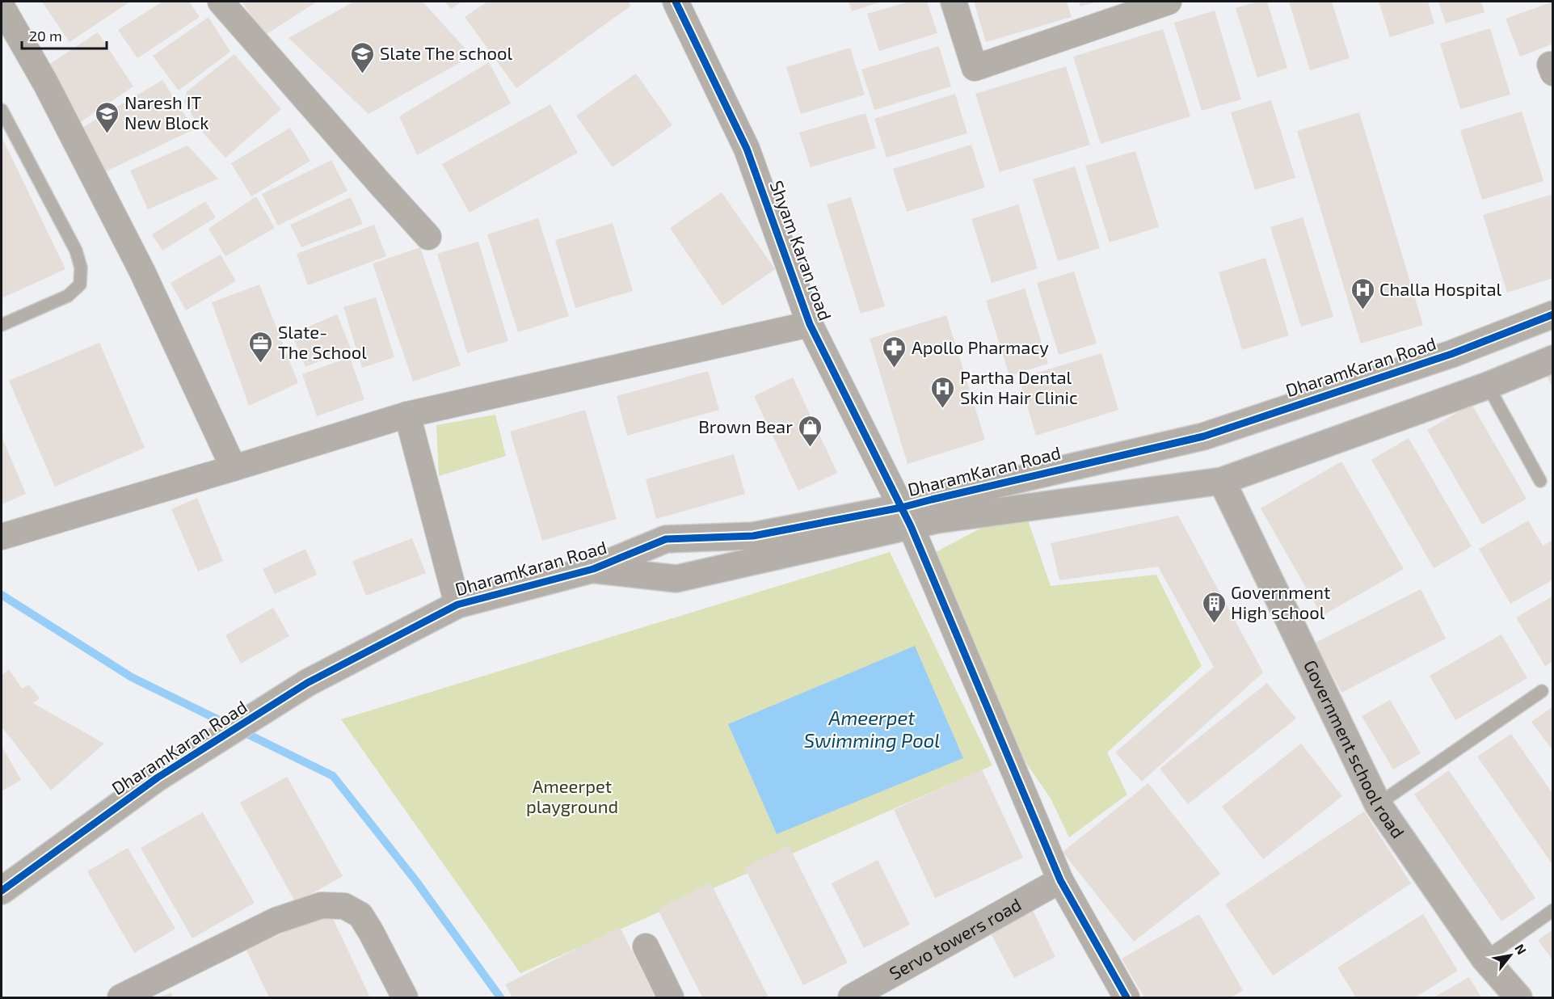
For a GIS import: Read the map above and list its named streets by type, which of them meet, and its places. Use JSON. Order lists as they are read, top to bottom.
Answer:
{
  "streets": {
    "street": [
      "Shyam Karan road",
      "DharamKaran Road",
      "Government school road",
      "Servo towers road"
    ]
  },
  "crossings": [
    ["Shyam Karan road", "DharamKaran Road"],
    ["Shyam Karan road", "Servo towers road"],
    ["DharamKaran Road", "Government school road"]
  ],
  "water": ["Ameerpet Swimming Pool"],
  "parks": ["Ameerpet playground"],
  "places": {
    "school or university": ["Slate The school", "Naresh IT New Block"],
    "hospital": ["Challa Hospital", "Partha Dental Skin Hair Clinic"],
    "office": ["Slate- The School"],
    "pharmacy": ["Apollo Pharmacy"],
    "shop": ["Brown Bear"],
    "building": ["Government High school"]
  },
  "scale_bar": "20 m",
  "north": "top right"
}
